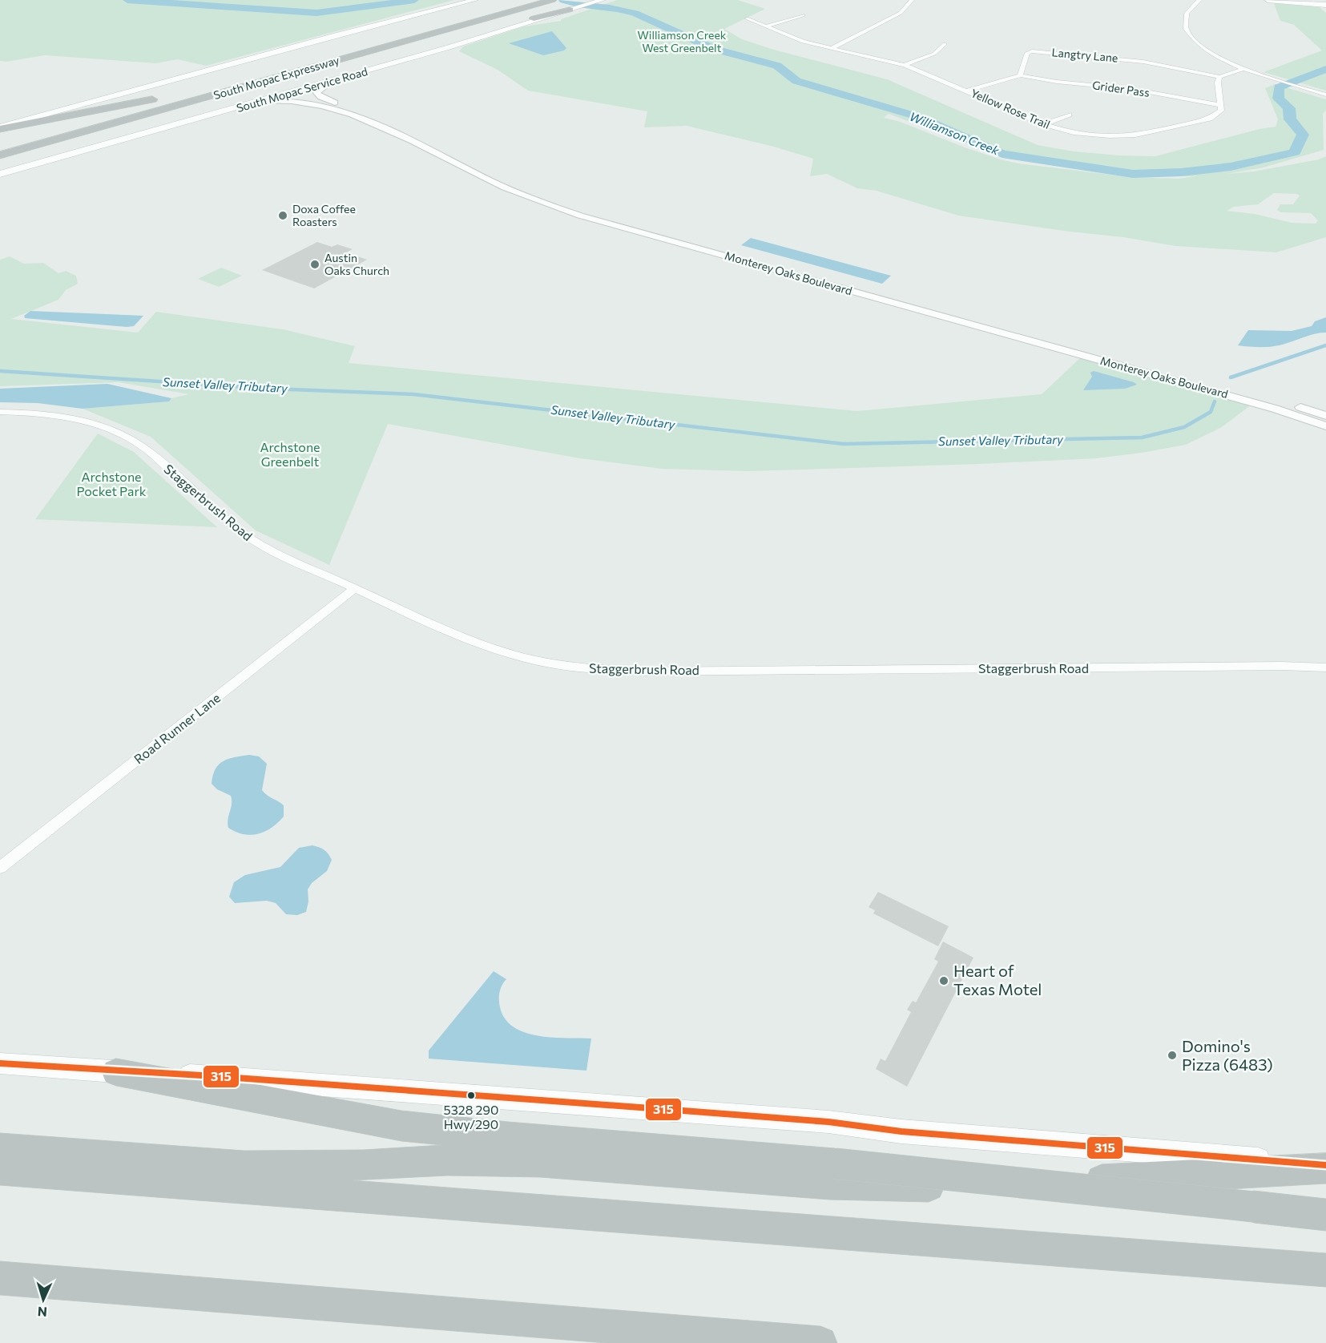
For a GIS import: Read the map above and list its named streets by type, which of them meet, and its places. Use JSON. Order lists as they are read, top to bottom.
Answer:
{
  "streets": {
    "highway": ["South Mopac Expressway"],
    "main road": ["South Mopac Service Road"],
    "street": [
      "Langtry Lane",
      "Grider Pass",
      "Yellow Rose Trail",
      "Monterey Oaks Boulevard",
      "Staggerbrush Road",
      "Road Runner Lane"
    ]
  },
  "crossings": [
    ["Langtry Lane", "Grider Pass"],
    ["Grider Pass", "Yellow Rose Trail"],
    ["South Mopac Service Road", "Monterey Oaks Boulevard"],
    ["Staggerbrush Road", "Road Runner Lane"]
  ],
  "water": ["Williamson Creek", "Sunset Valley Tributary"],
  "parks": ["Williamson Creek West Greenbelt", "Archstone Greenbelt", "Archstone Pocket Park"],
  "places": [
    "Doxa Coffee Roasters",
    "Austin Oaks Church",
    "Heart of Texas Motel",
    "Domino's Pizza (6483)",
    "5328 290 Hwy/290"
  ],
  "lines": ["transit line 315"],
  "north": "bottom"
}
